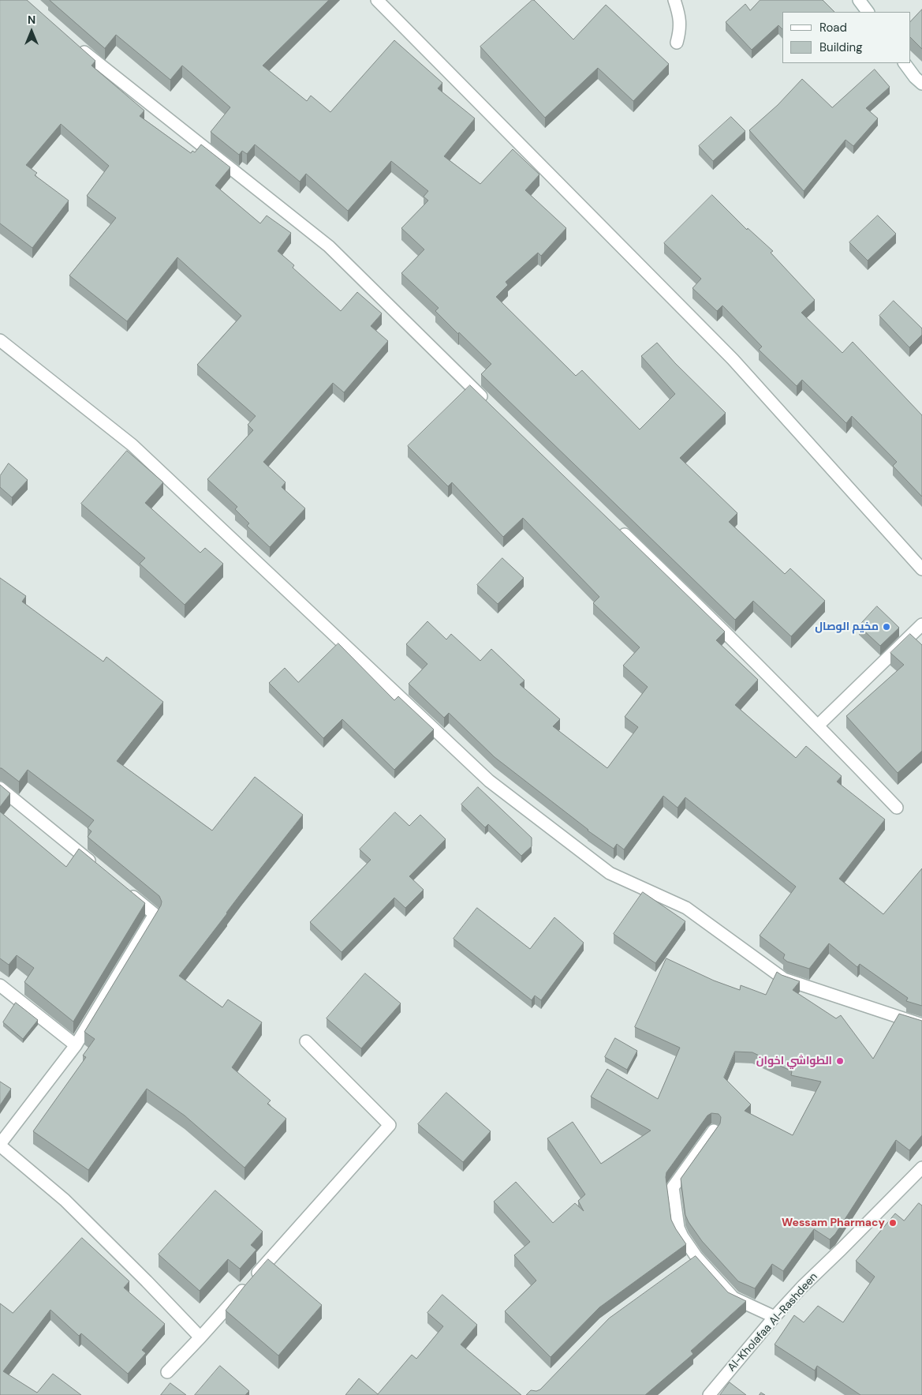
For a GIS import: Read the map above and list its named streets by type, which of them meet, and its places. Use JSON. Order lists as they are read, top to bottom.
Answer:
{
  "streets": {
    "street": ["Al-Kholafaa Al-Rashdeen"]
  },
  "places": ["مخيم الوصال", "الطواشي اخوان", "Wessam Pharmacy"],
  "legend": ["Road", "Building"],
  "north": "top"
}
